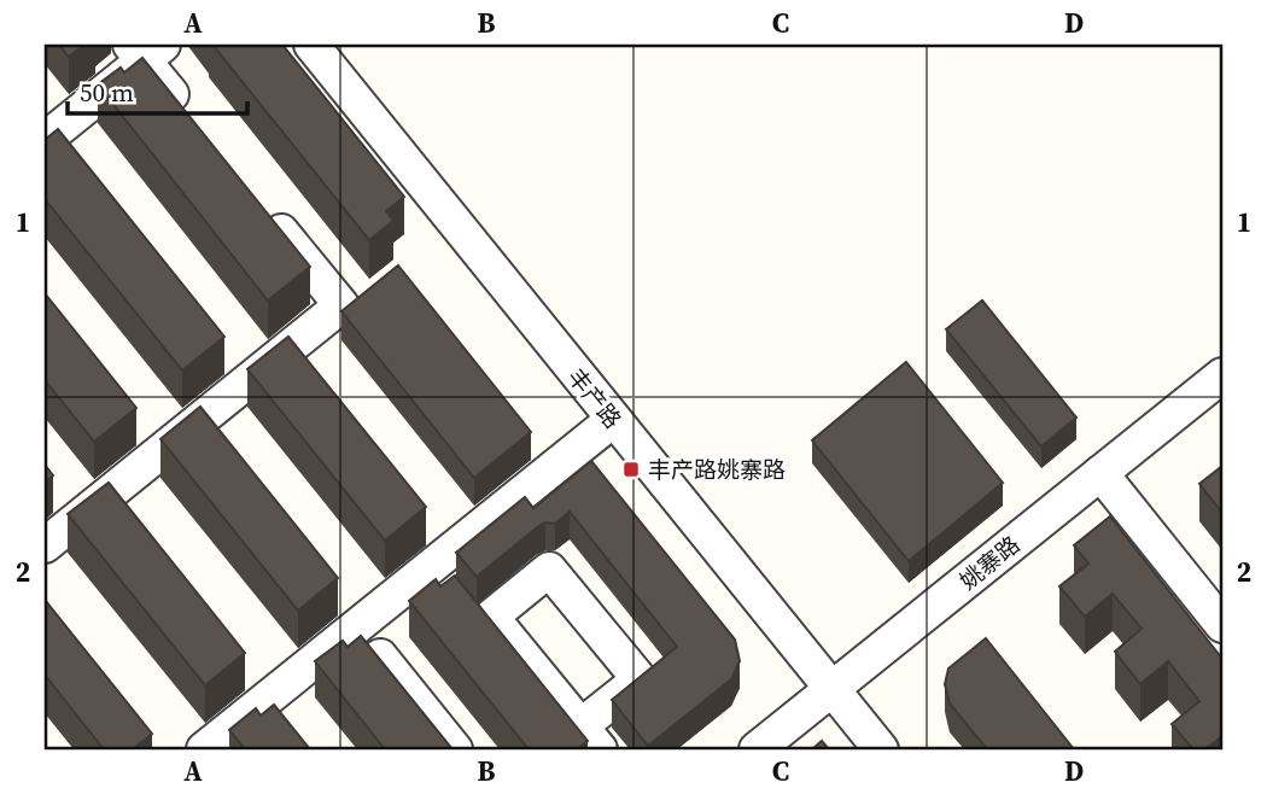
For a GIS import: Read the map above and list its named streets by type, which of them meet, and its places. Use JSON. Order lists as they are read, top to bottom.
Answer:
{
  "streets": {
    "street": ["丰产路", "姚寨路"]
  },
  "crossings": [
    ["丰产路", "姚寨路"]
  ],
  "places": {
    "transit": ["丰产路姚寨路"]
  },
  "scale_bar": "50 m",
  "grid": {
    "columns": [
      "A",
      "B",
      "C",
      "D"
    ],
    "rows": ["1", "2"]
  }
}
